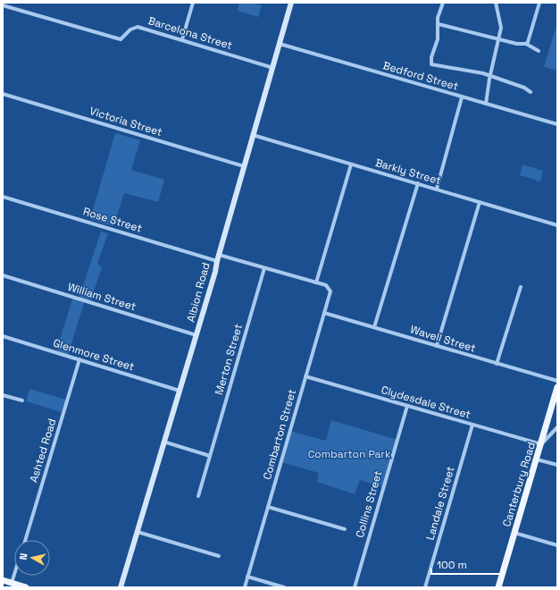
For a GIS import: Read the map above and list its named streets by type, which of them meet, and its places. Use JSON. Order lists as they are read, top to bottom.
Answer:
{
  "streets": {
    "main road": ["Canterbury Road"],
    "street": [
      "Barcelona Street",
      "Bedford Street",
      "Victoria Street",
      "Barkly Street",
      "Rose Street",
      "Albion Road",
      "William Street",
      "Wavell Street",
      "Glenmore Street",
      "Merton Street",
      "Clydesdale Street",
      "Combarton Street",
      "Ashted Road",
      "Landale Street",
      "Collins Street"
    ]
  },
  "crossings": [
    ["Barcelona Street", "Albion Road"],
    ["Bedford Street", "Albion Road"],
    ["Victoria Street", "Albion Road"],
    ["Barkly Street", "Albion Road"],
    ["Rose Street", "Albion Road"],
    ["Albion Road", "William Street"],
    ["Albion Road", "Glenmore Street"],
    ["Wavell Street", "Combarton Street"],
    ["Glenmore Street", "Ashted Road"],
    ["Clydesdale Street", "Combarton Street"],
    ["Clydesdale Street", "Canterbury Road"],
    ["Clydesdale Street", "Landale Street"],
    ["Clydesdale Street", "Collins Street"]
  ],
  "parks": ["Combarton Park"],
  "scale_bar": "100 m",
  "north": "left"
}
